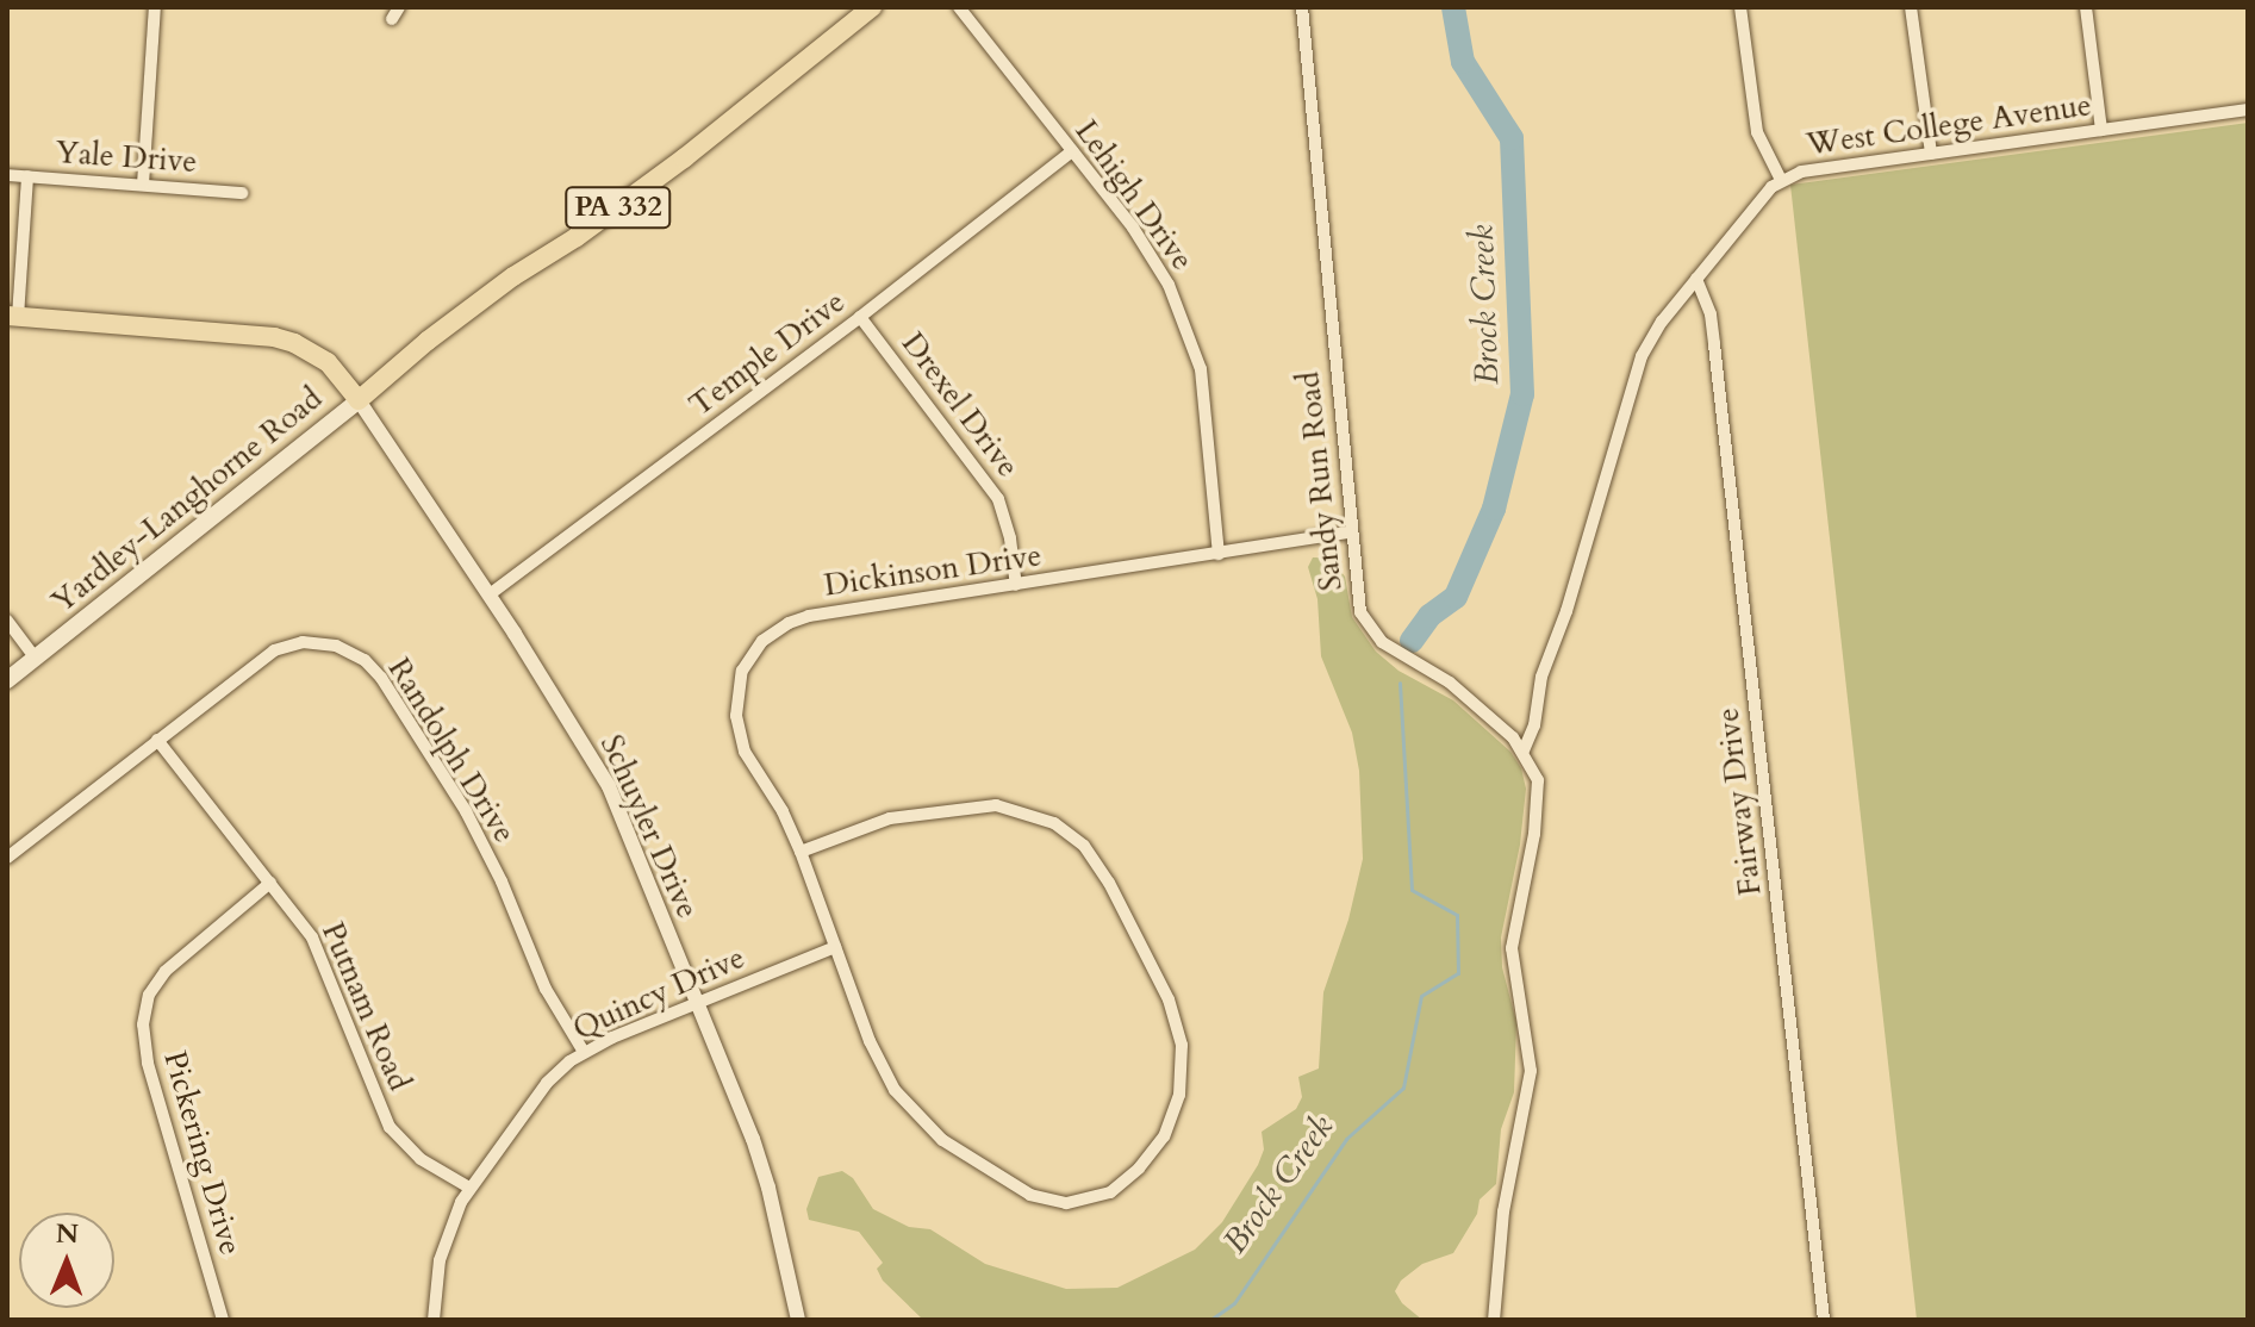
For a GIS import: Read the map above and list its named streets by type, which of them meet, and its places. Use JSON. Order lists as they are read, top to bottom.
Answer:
{
  "streets": {
    "main road": ["PA 332", "Yardley-Langhorne Road"],
    "street": [
      "West College Avenue",
      "Yale Drive",
      "Lehigh Drive",
      "Temple Drive",
      "Drexel Drive",
      "Sandy Run Road",
      "Dickinson Drive",
      "Randolph Drive",
      "Fairway Drive",
      "Schuyler Drive",
      "Quincy Drive",
      "Putnam Road",
      "Pickering Drive"
    ]
  },
  "crossings": [
    ["West College Avenue", "Sandy Run Road"],
    ["West College Avenue", "Fairway Drive"],
    ["Lehigh Drive", "Temple Drive"],
    ["Lehigh Drive", "Dickinson Drive"],
    ["PA 332", "Yardley-Langhorne Road"],
    ["PA 332", "Schuyler Drive"],
    ["Temple Drive", "Drexel Drive"],
    ["Temple Drive", "Schuyler Drive"],
    ["Drexel Drive", "Dickinson Drive"],
    ["Sandy Run Road", "Dickinson Drive"],
    ["Yardley-Langhorne Road", "Schuyler Drive"],
    ["Dickinson Drive", "Quincy Drive"],
    ["Randolph Drive", "Quincy Drive"],
    ["Randolph Drive", "Putnam Road"],
    ["Schuyler Drive", "Quincy Drive"],
    ["Quincy Drive", "Putnam Road"],
    ["Putnam Road", "Pickering Drive"]
  ],
  "water": ["Brock Creek"],
  "north": "top"
}
